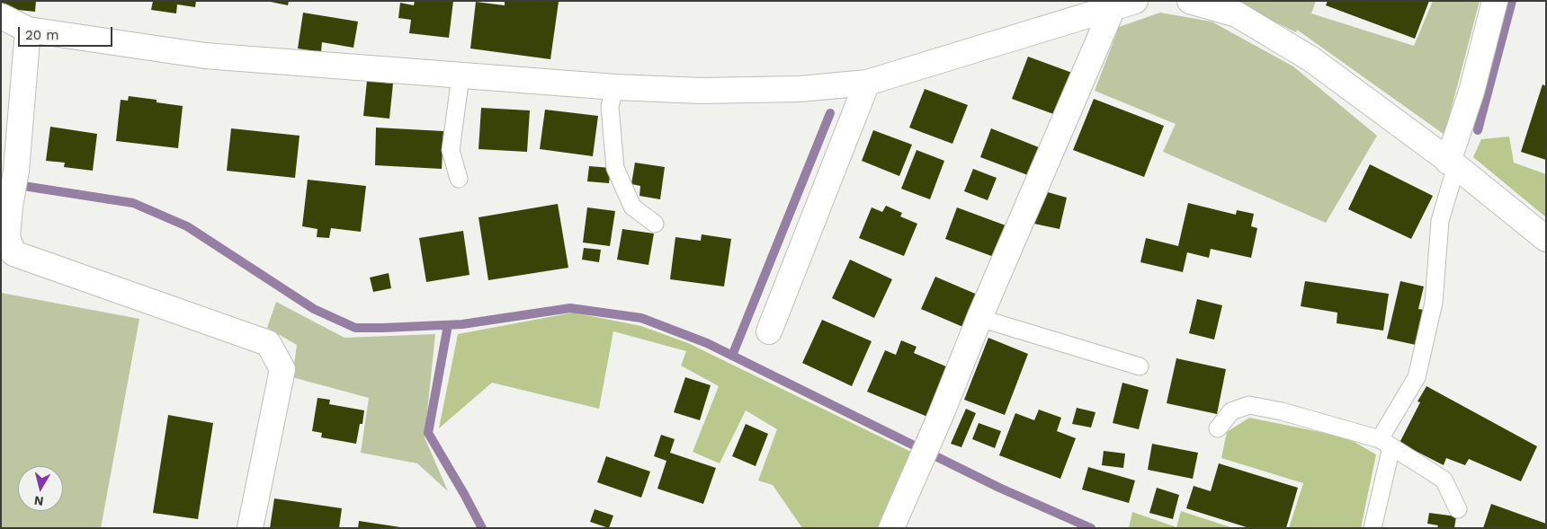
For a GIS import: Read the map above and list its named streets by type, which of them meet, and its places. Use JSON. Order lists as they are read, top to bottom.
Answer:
{
  "scale_bar": "20 m",
  "north": "bottom"
}
